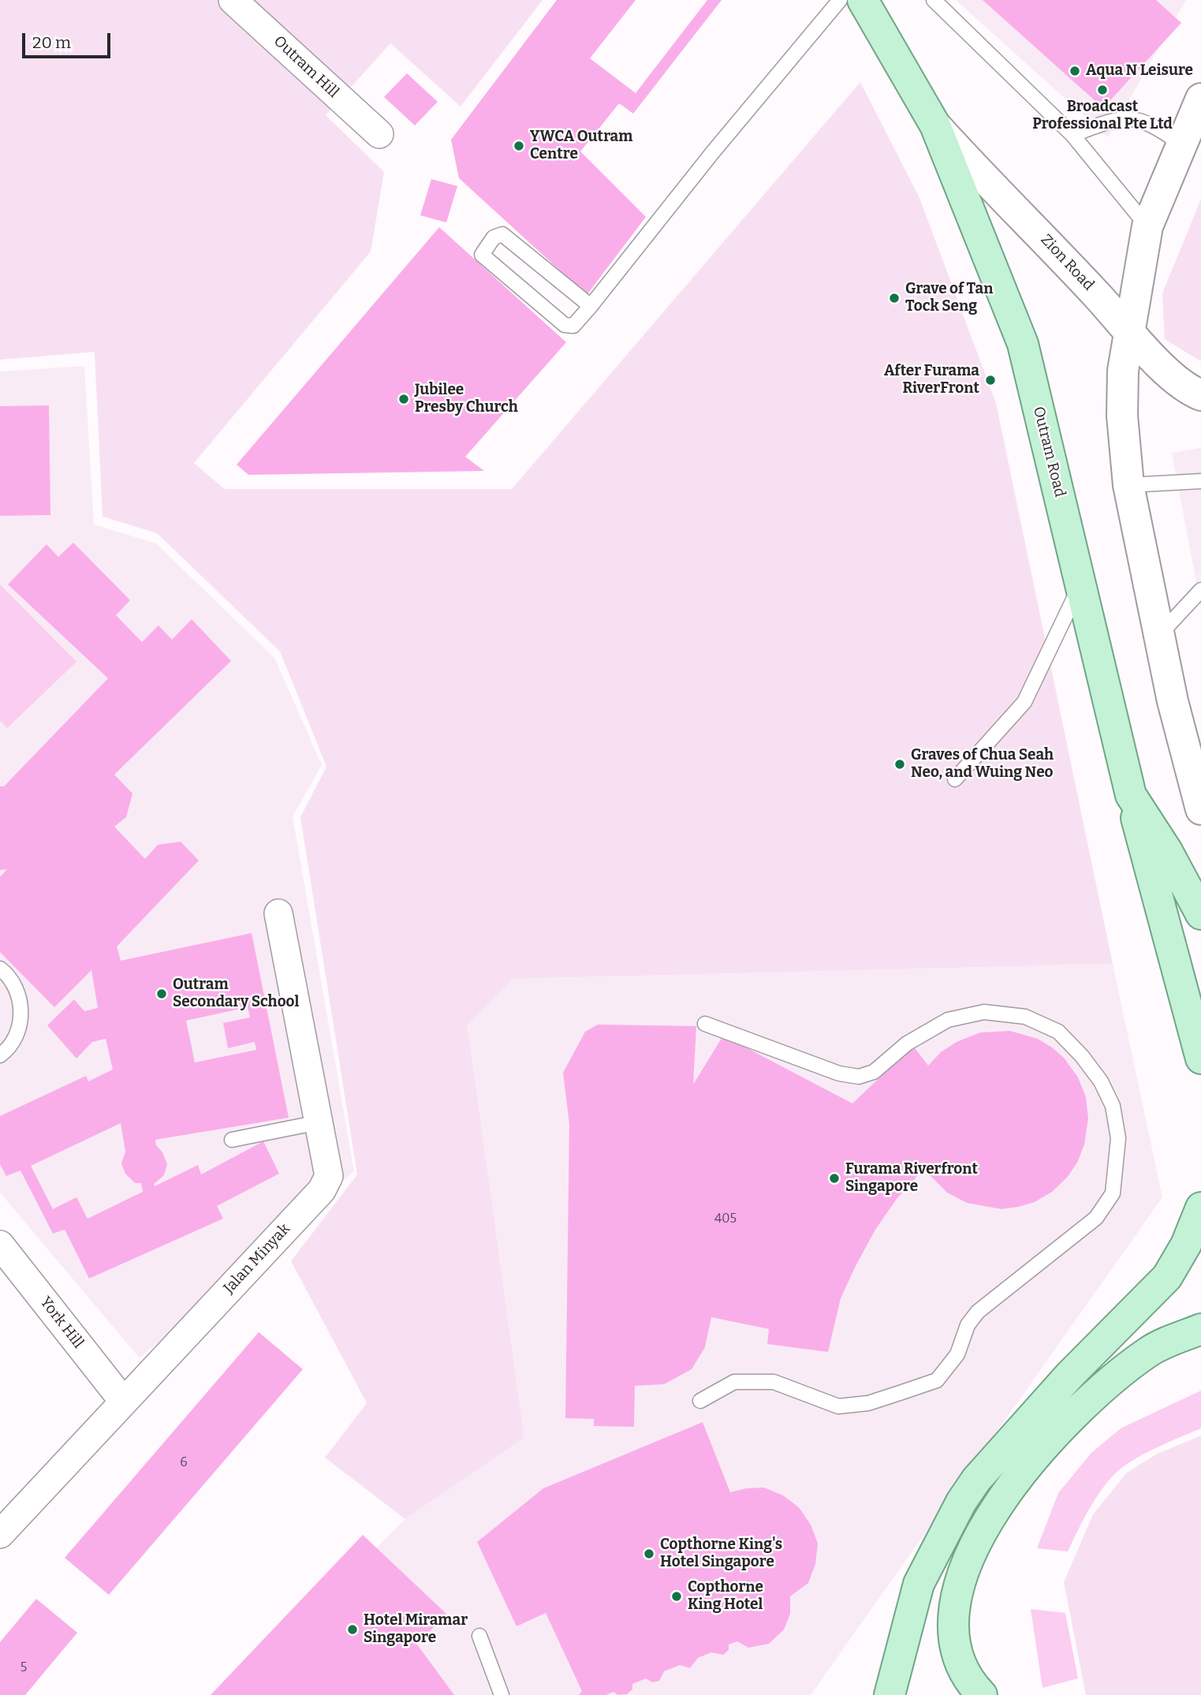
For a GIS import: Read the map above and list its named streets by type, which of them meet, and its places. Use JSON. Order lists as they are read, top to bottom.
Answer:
{
  "streets": {
    "main road": ["Zion Road", "Outram Road"],
    "street": ["Outram Hill", "Jalan Minyak", "York Hill"]
  },
  "crossings": [
    ["Zion Road", "Outram Road"],
    ["Jalan Minyak", "York Hill"]
  ],
  "places": [
    "Aqua N Leisure",
    "Broadcast Professional Pte Ltd",
    "YWCA Outram Centre",
    "Grave of Tan Tock Seng",
    "After Furama RiverFront",
    "Jubilee Presby Church",
    "Graves of Chua Seah Neo, and Wuing Neo",
    "Outram Secondary School",
    "Furama Riverfront Singapore",
    "Copthorne King's Hotel Singapore",
    "Copthorne King Hotel",
    "Hotel Miramar Singapore"
  ],
  "house_numbers": ["405", "6", "5"],
  "scale_bar": "20 m"
}
